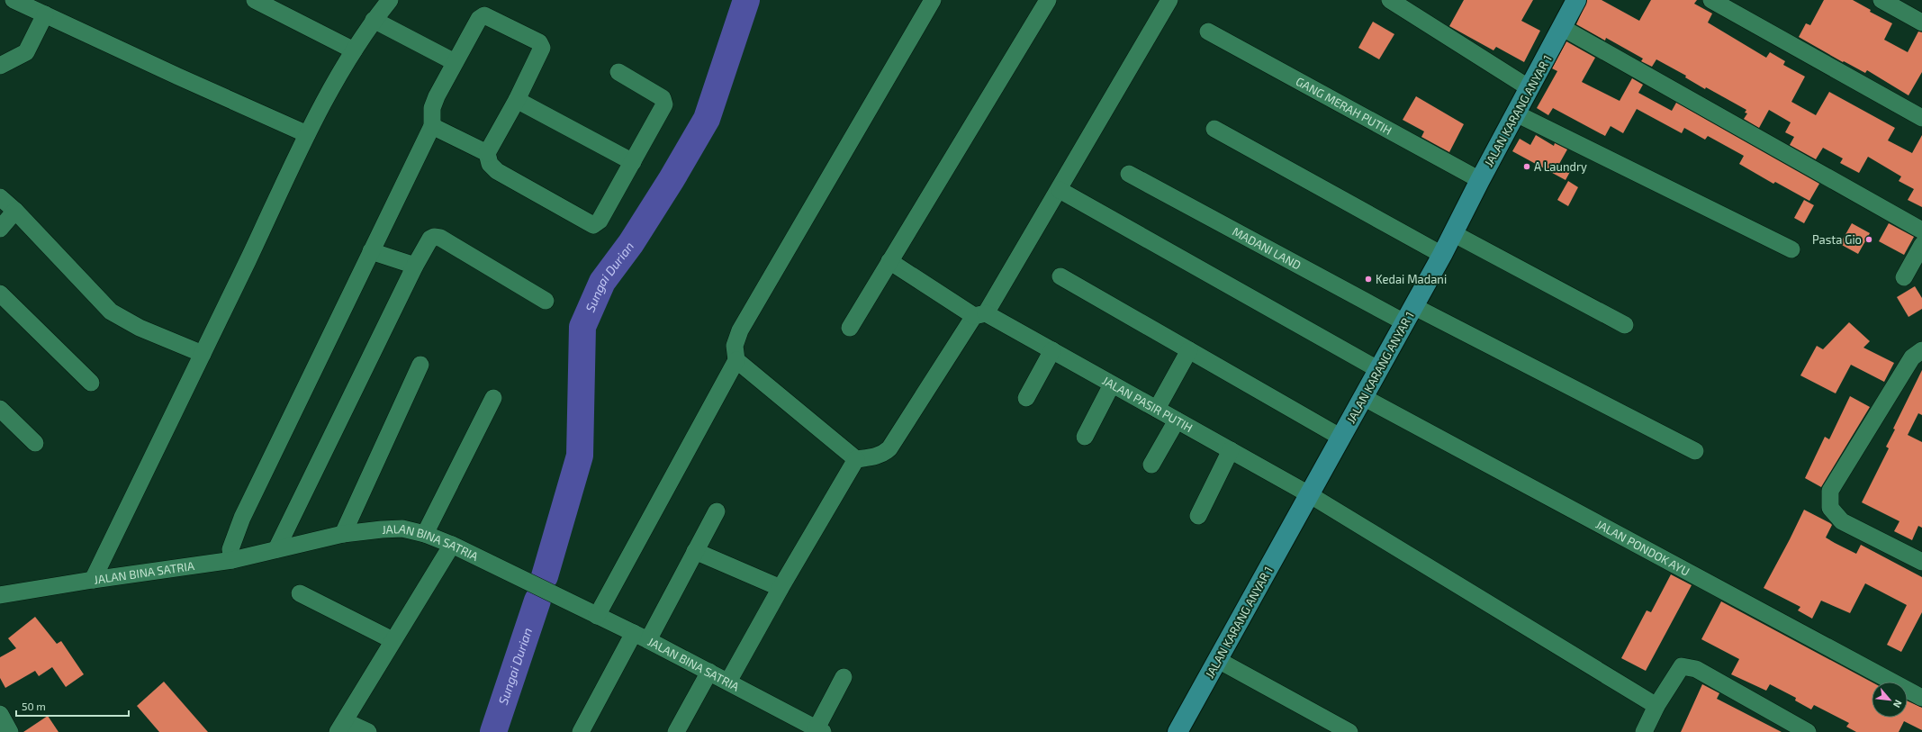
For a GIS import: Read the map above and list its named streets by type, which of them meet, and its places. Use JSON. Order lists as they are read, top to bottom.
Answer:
{
  "streets": {
    "main road": ["JALAN KARANG ANYAR 1"],
    "street": [
      "GANG MERAH PUTIH",
      "MADANI LAND",
      "JALAN PASIR PUTIH",
      "JALAN BINA SATRIA",
      "JALAN PONDOK AYU"
    ]
  },
  "crossings": [
    ["GANG MERAH PUTIH", "JALAN KARANG ANYAR 1"],
    ["JALAN KARANG ANYAR 1", "MADANI LAND"],
    ["JALAN KARANG ANYAR 1", "JALAN PASIR PUTIH"],
    ["JALAN KARANG ANYAR 1", "JALAN PONDOK AYU"]
  ],
  "water": ["Sungai Durian"],
  "places": ["A Laundry", "Pasta Gio", "Kedai Madani"],
  "scale_bar": "50 m",
  "north": "bottom right"
}
